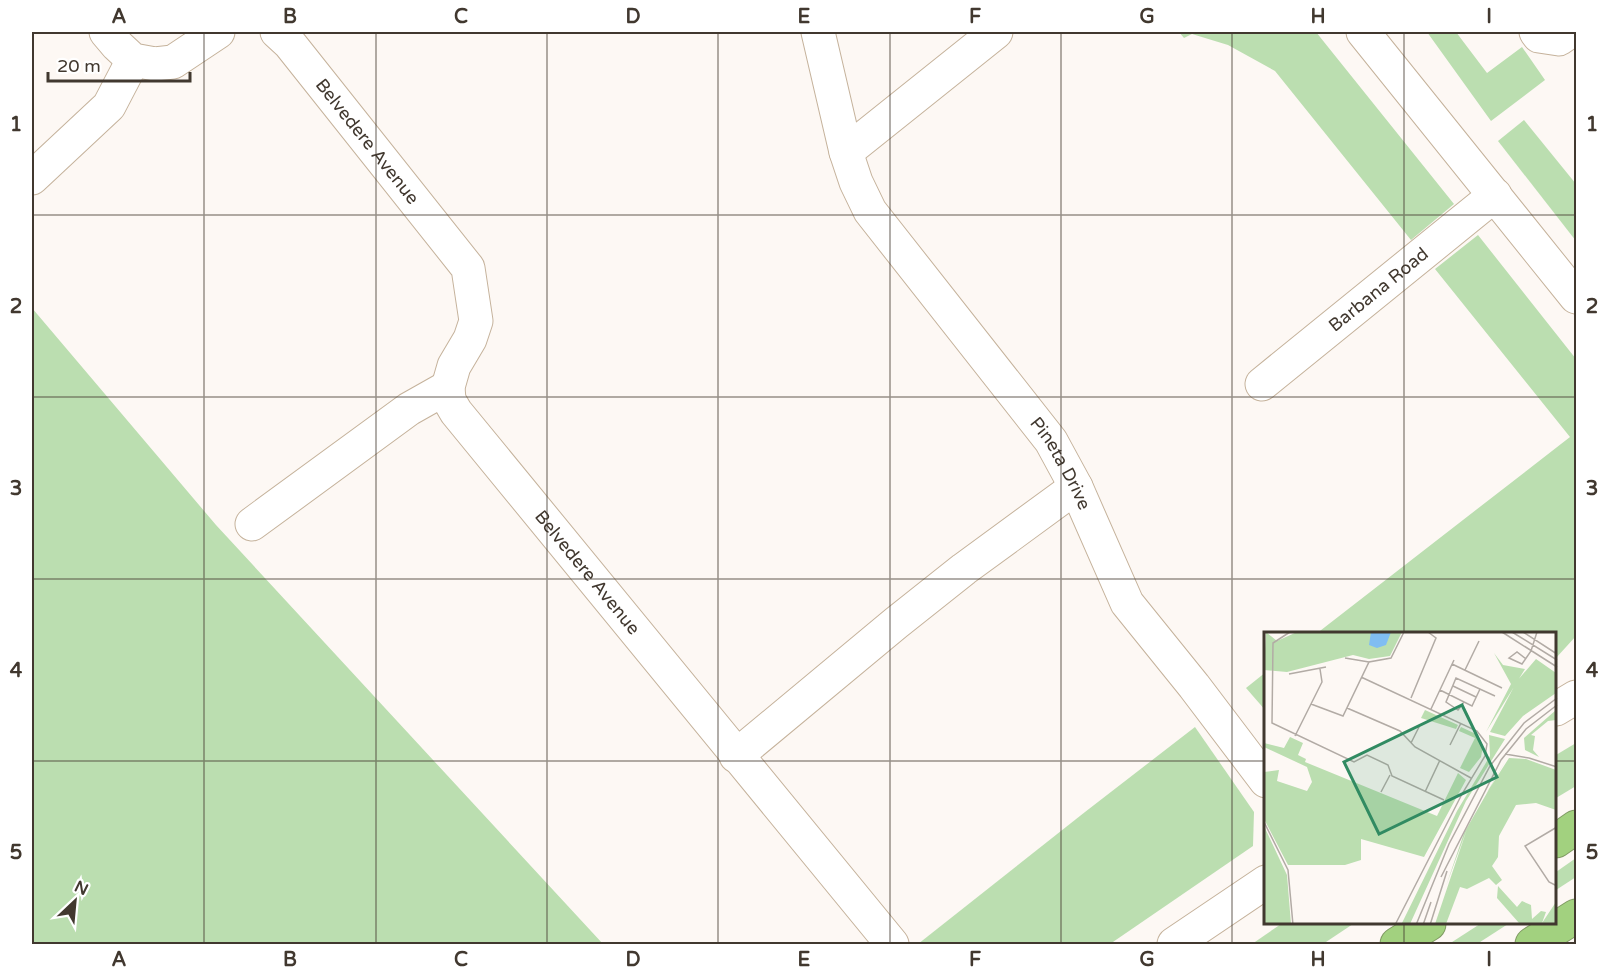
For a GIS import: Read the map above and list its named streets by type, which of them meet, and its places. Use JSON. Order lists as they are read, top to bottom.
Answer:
{
  "streets": {
    "street": ["Belvedere Avenue", "Barbana Road", "Pineta Drive"]
  },
  "scale_bar": "20 m",
  "north": "top right",
  "grid": {
    "columns": [
      "A",
      "B",
      "C",
      "D",
      "E",
      "F",
      "G",
      "H",
      "I"
    ],
    "rows": [
      "1",
      "2",
      "3",
      "4",
      "5"
    ]
  }
}
